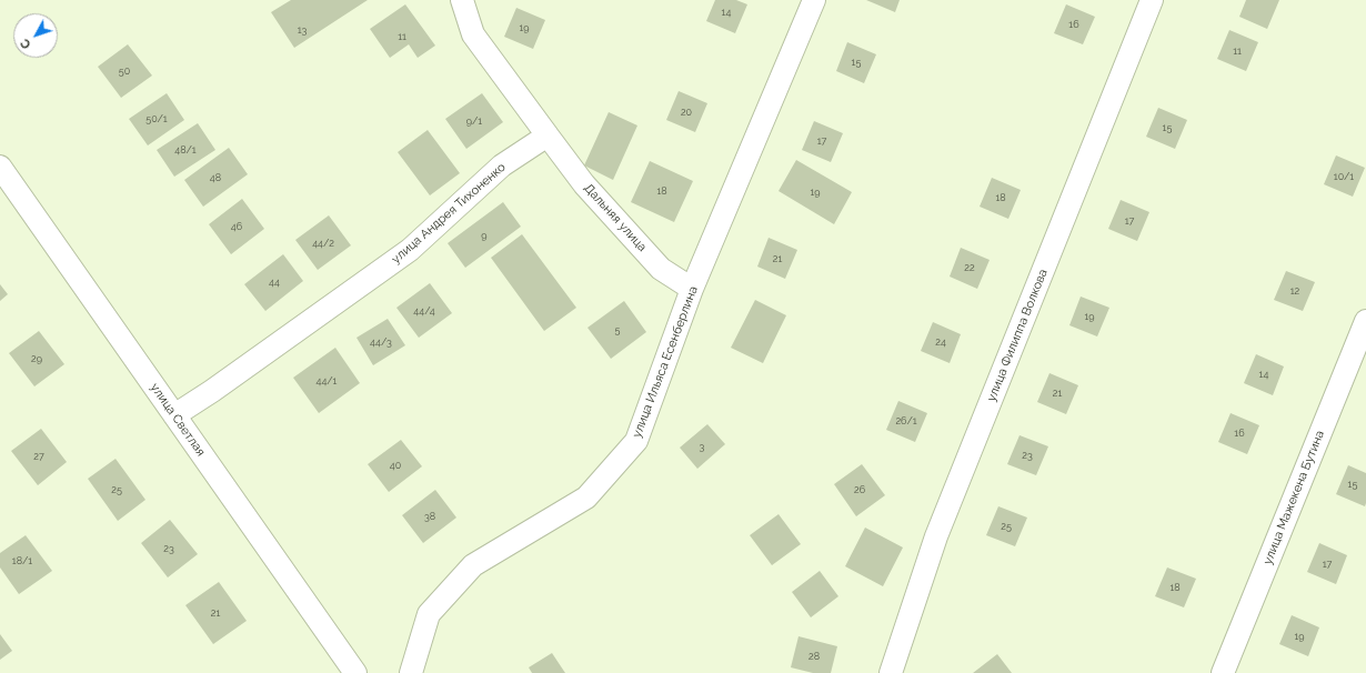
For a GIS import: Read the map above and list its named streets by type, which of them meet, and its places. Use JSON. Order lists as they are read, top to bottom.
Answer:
{
  "streets": {
    "street": [
      "улица Андрея Тихоненко",
      "Дальняя улица",
      "улица Филиппа Волкова",
      "улица Ильяса Есенберлина",
      "улица Светлая",
      "улица Мажекена Бутина"
    ]
  },
  "crossings": [
    ["улица Андрея Тихоненко", "Дальняя улица"],
    ["улица Андрея Тихоненко", "улица Светлая"],
    ["Дальняя улица", "улица Ильяса Есенберлина"]
  ],
  "house_numbers": [
    "14",
    "16",
    "19",
    "13",
    "11",
    "11",
    "15",
    "50",
    "20",
    "50/1",
    "9/1",
    "15",
    "17",
    "48/1",
    "10/1",
    "48",
    "18",
    "19",
    "18",
    "17",
    "46",
    "9",
    "44/2",
    "21",
    "22",
    "44",
    "12",
    "44/4",
    "19",
    "5",
    "44/3",
    "24",
    "29",
    "14",
    "44/1",
    "21",
    "26/1",
    "16",
    "3",
    "23",
    "27",
    "40",
    "15",
    "25",
    "26",
    "38",
    "25",
    "23",
    "18/1",
    "17",
    "18",
    "21",
    "19",
    "28"
  ],
  "north": "bottom left"
}
